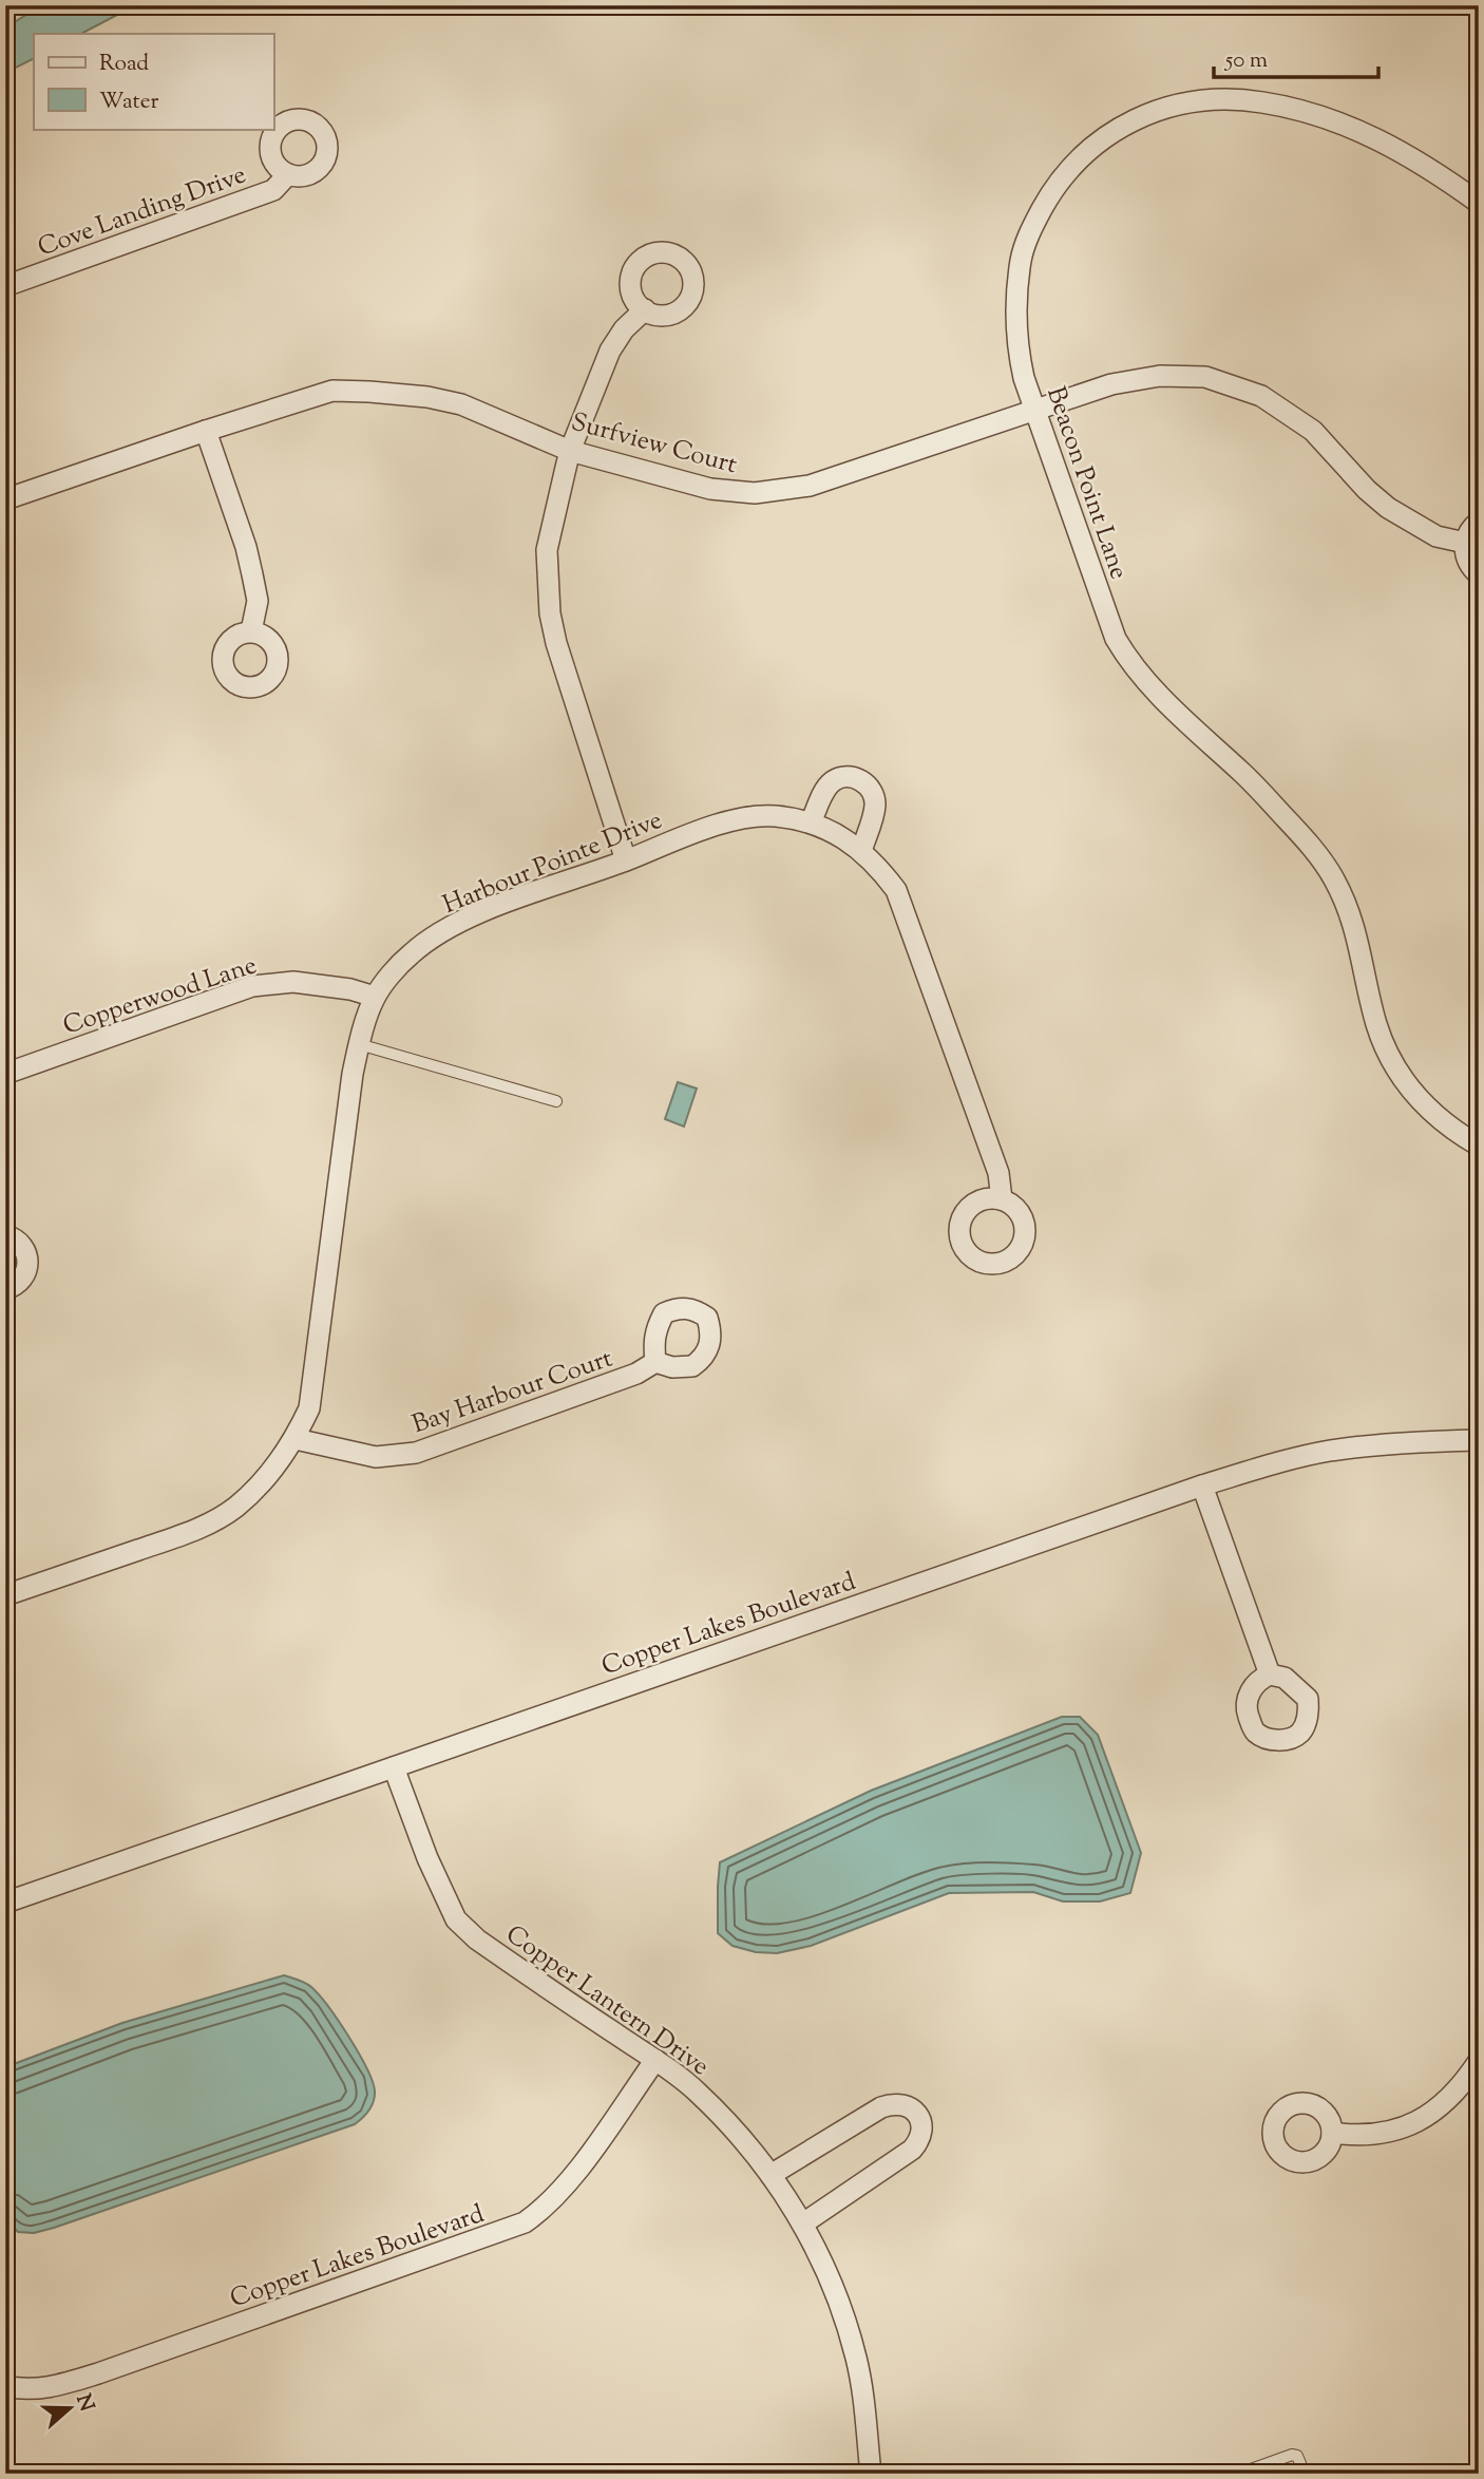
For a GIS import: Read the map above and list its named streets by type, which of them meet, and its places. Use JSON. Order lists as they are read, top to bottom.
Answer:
{
  "streets": {
    "street": [
      "Cove Landing Drive",
      "Surfview Court",
      "Beacon Point Lane",
      "Harbour Pointe Drive",
      "Copperwood Lane",
      "Bay Harbour Court",
      "Copper Lakes Boulevard",
      "Copper Lantern Drive"
    ]
  },
  "crossings": [
    ["Surfview Court", "Beacon Point Lane"],
    ["Harbour Pointe Drive", "Copperwood Lane"],
    ["Harbour Pointe Drive", "Bay Harbour Court"],
    ["Copper Lakes Boulevard", "Copper Lantern Drive"]
  ],
  "legend": ["Road", "Water"],
  "scale_bar": "50 m",
  "north": "right"
}
